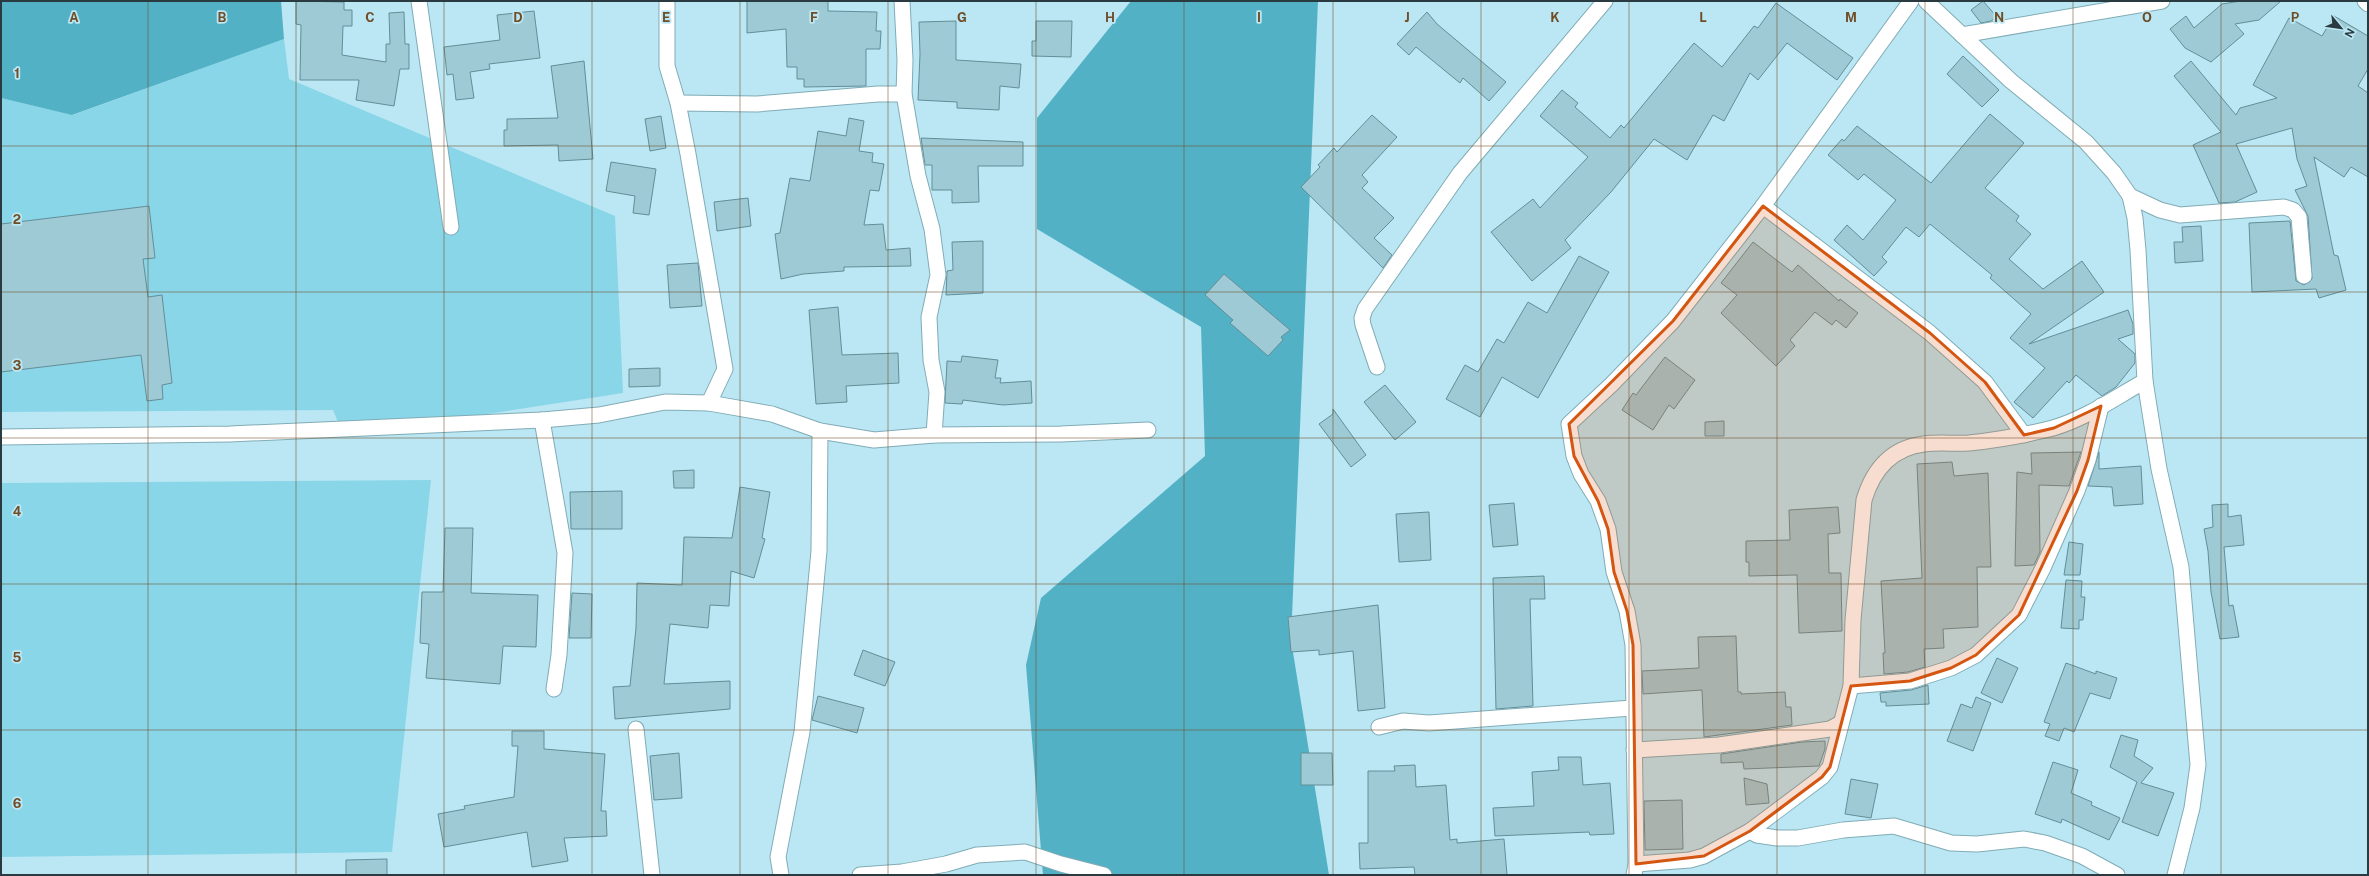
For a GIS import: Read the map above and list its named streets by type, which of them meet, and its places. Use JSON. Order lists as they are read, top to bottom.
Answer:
{
  "north": "bottom right",
  "grid": {
    "columns": [
      "A",
      "B",
      "C",
      "D",
      "E",
      "F",
      "G",
      "H",
      "I",
      "J",
      "K",
      "L",
      "M",
      "N",
      "O",
      "P"
    ],
    "rows": [
      "1",
      "2",
      "3",
      "4",
      "5",
      "6"
    ]
  }
}
